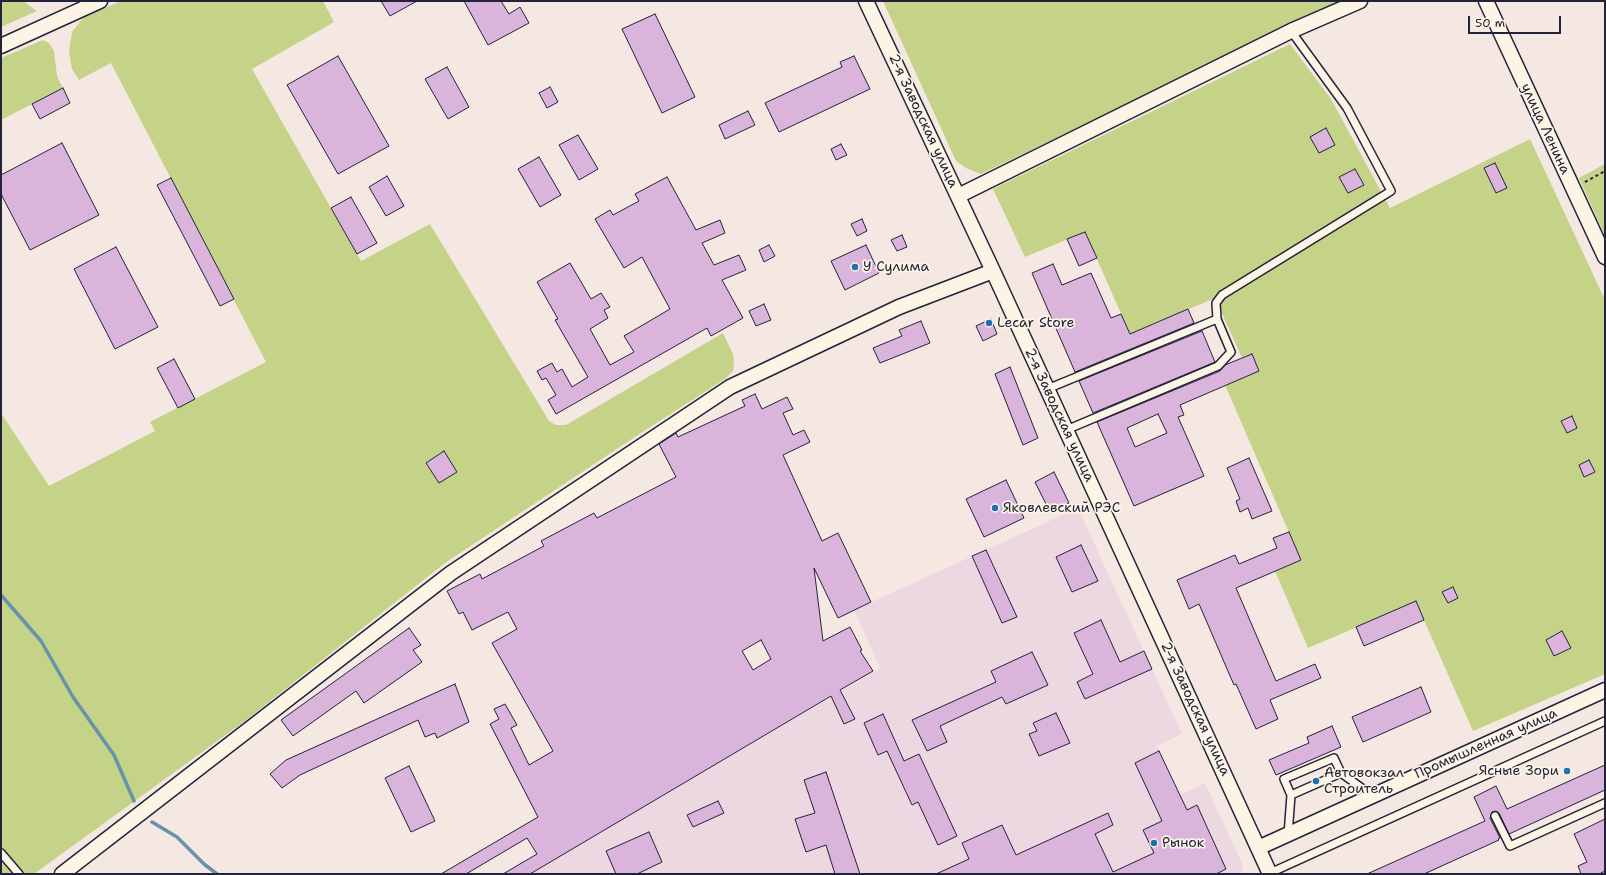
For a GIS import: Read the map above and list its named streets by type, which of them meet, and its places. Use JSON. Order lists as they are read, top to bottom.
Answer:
{
  "streets": {
    "street": ["2-я Заводская улица", "улица Ленина", "Промышленная улица"]
  },
  "crossings": [
    ["2-я Заводская улица", "Промышленная улица"]
  ],
  "places": [
    "У Сулима",
    "Lecar Store",
    "Яковлевский РЭС",
    "Ясные Зори",
    "Автовокзал Строитель",
    "Рынок"
  ],
  "scale_bar": "50 m"
}
